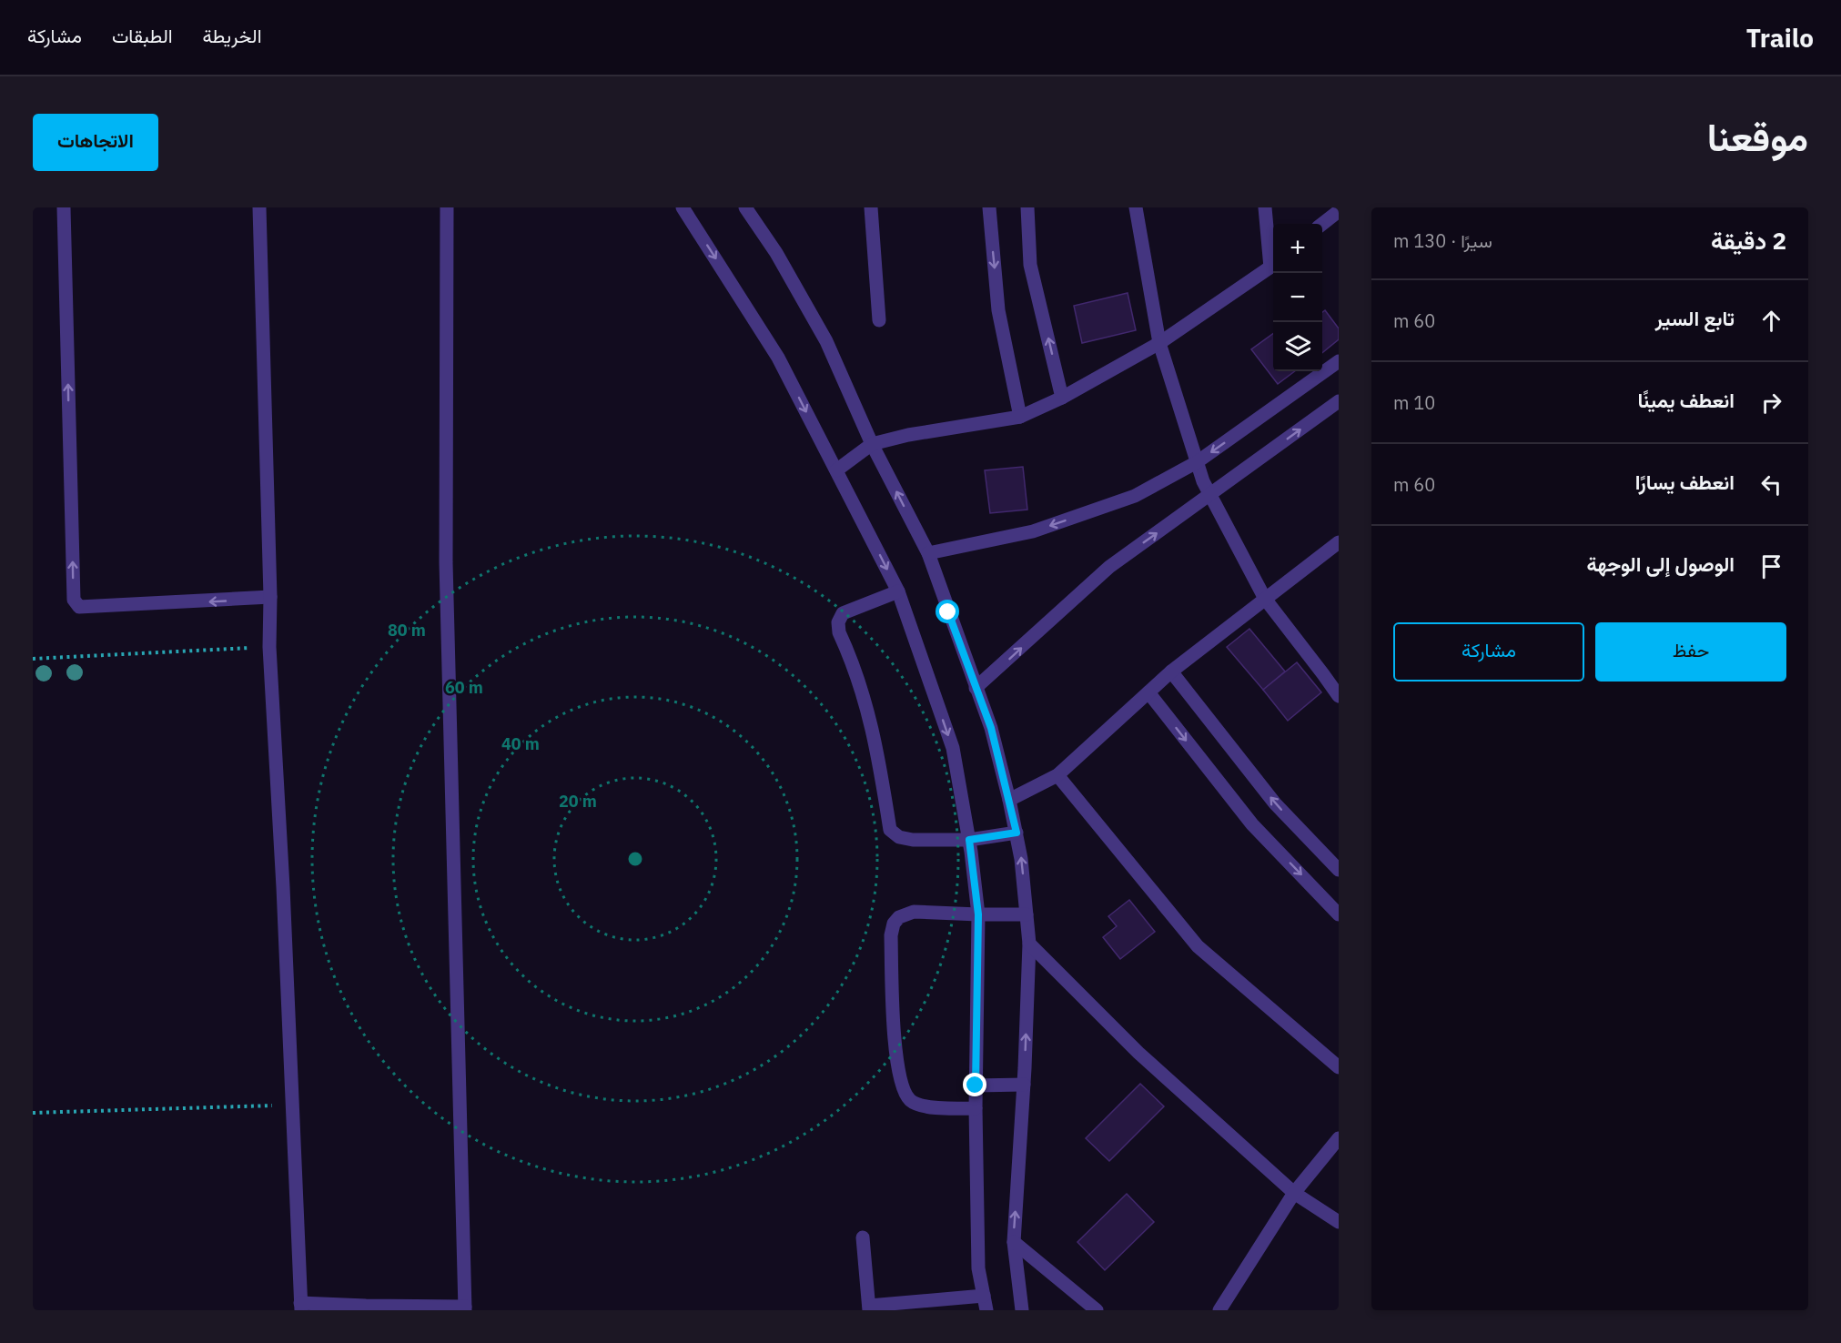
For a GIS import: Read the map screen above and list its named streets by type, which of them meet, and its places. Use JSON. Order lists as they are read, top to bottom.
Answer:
{
  "page": {
    "header": "Trailo",
    "nav": ["الخريطة", "الطبقات", "مشاركة"],
    "title": "موقعنا",
    "buttons": [
      "الاتجاهات",
      ["حفظ", "مشاركة"]
    ],
    "heading": ["2 دقيقة", "سيرًا · 130 m"],
    "map_buttons": ["+", "−"],
    "list": [
      ["تابع السير", "60 m"],
      ["انعطف يمينًا", "10 m"],
      ["انعطف يسارًا", "60 m"],
      "الوصول إلى الوجهة"
    ]
  },
  "rings": [
    "80 m",
    "60 m",
    "40 m",
    "20 m"
  ]
}
